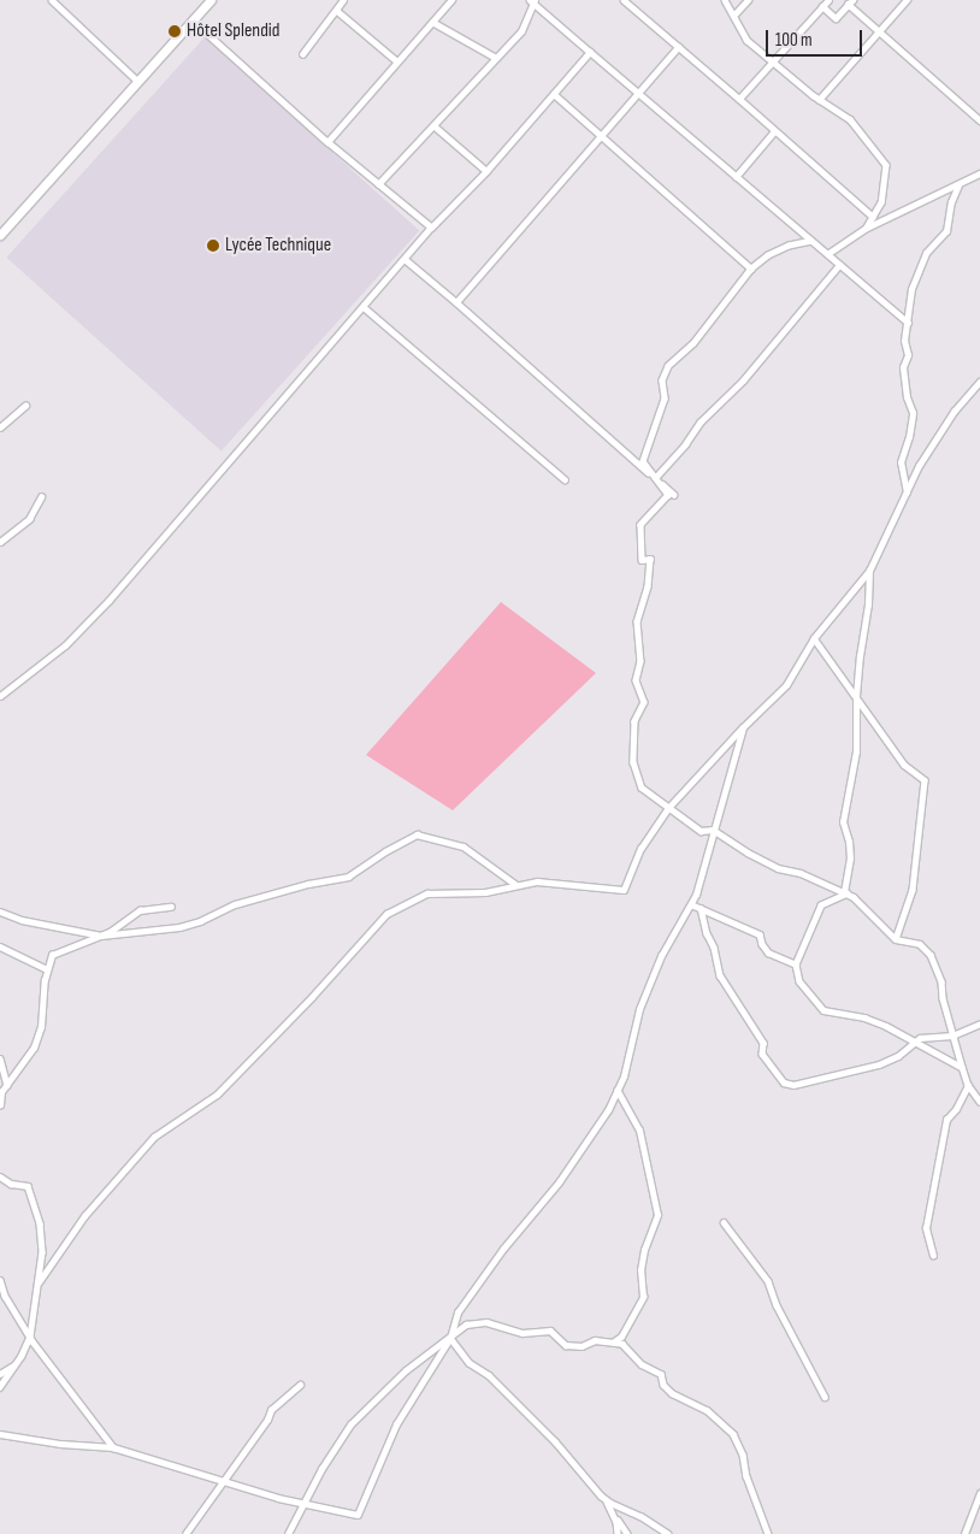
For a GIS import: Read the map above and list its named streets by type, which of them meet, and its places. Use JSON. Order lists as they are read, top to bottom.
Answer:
{
  "places": ["Hôtel Splendid", "Lycée Technique"],
  "scale_bar": "100 m"
}
